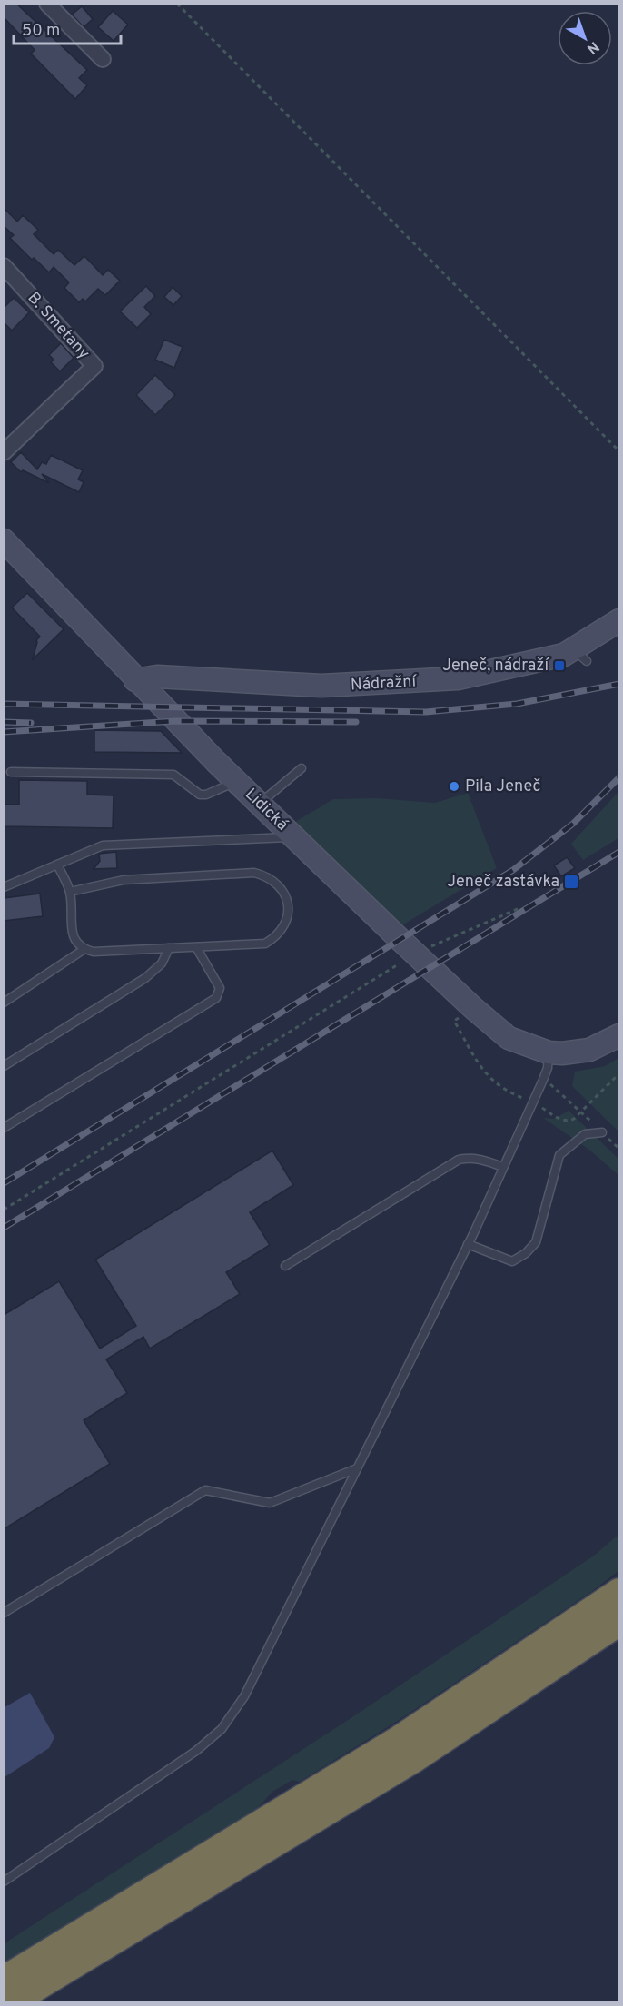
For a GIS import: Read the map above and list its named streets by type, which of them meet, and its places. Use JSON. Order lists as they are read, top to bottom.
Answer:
{
  "streets": {
    "street": ["B. Smetany", "Nádražní", "Lidická"]
  },
  "crossings": [
    ["Nádražní", "Lidická"]
  ],
  "places": {
    "transit": ["Jeneč, nádraží", "Jeneč zastávka"],
    "other": ["Pila Jeneč"]
  },
  "scale_bar": "50 m",
  "north": "bottom right"
}
